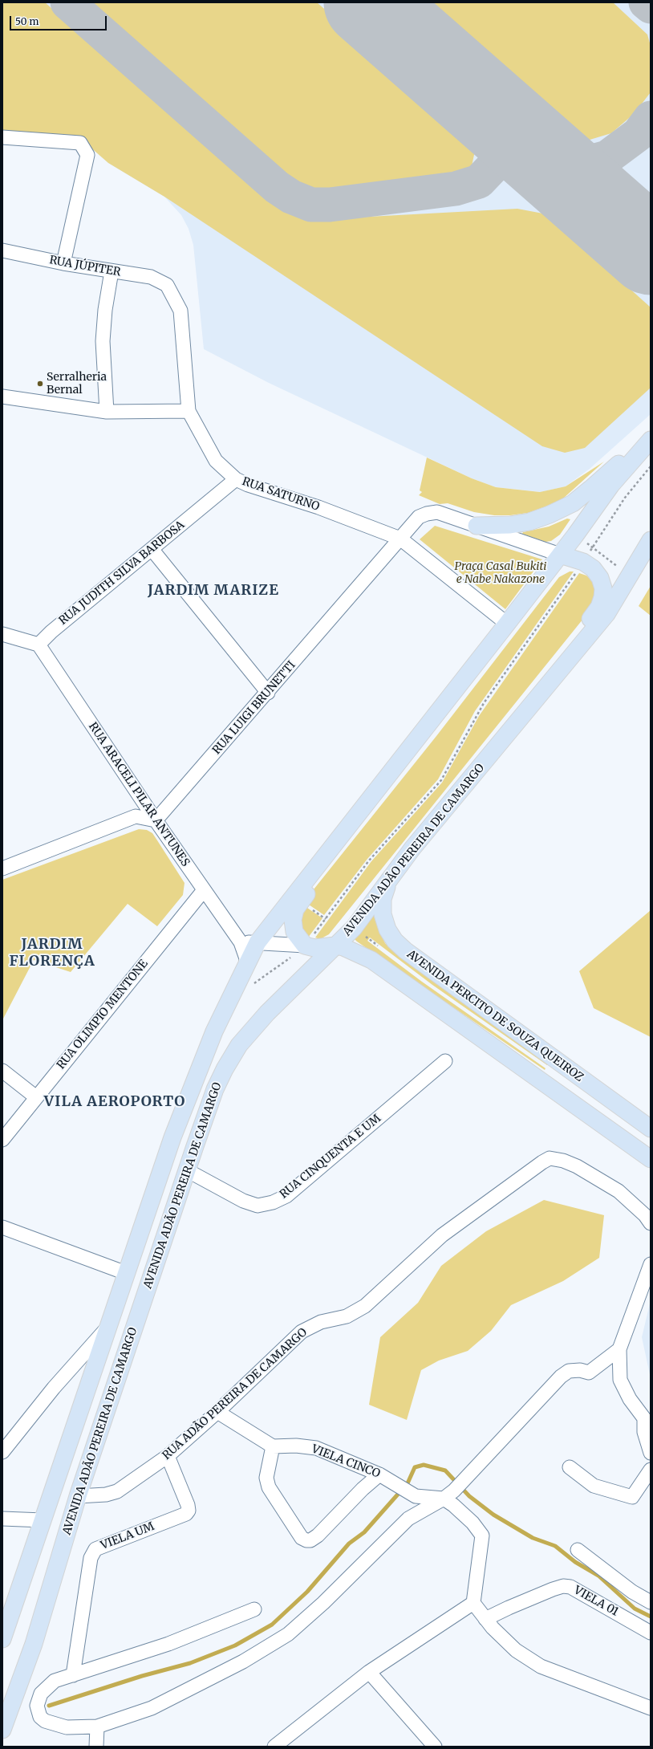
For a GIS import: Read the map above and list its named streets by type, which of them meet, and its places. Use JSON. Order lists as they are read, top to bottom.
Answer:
{
  "streets": {
    "main road": ["AVENIDA ADÃO PEREIRA DE CAMARGO", "AVENIDA PERCITO DE SOUZA QUEIROZ"],
    "street": [
      "RUA JÚPITER",
      "RUA SATURNO",
      "RUA JUDITH SILVA BARBOSA",
      "RUA LUIGI BRUNETTI",
      "RUA ARACELI PILAR ANTUNES",
      "RUA OLIMPIO MENTONE",
      "RUA CINQUENTA E UM",
      "RUA ADÃO PEREIRA DE CAMARGO",
      "VIELA CINCO",
      "VIELA UM",
      "VIELA 01"
    ]
  },
  "crossings": [
    ["RUA JÚPITER", "RUA SATURNO"],
    ["RUA SATURNO", "RUA JUDITH SILVA BARBOSA"],
    ["RUA SATURNO", "RUA LUIGI BRUNETTI"],
    ["RUA JUDITH SILVA BARBOSA", "RUA ARACELI PILAR ANTUNES"],
    ["RUA LUIGI BRUNETTI", "RUA ARACELI PILAR ANTUNES"],
    ["RUA ARACELI PILAR ANTUNES", "AVENIDA ADÃO PEREIRA DE CAMARGO"],
    ["RUA ARACELI PILAR ANTUNES", "RUA OLIMPIO MENTONE"],
    ["AVENIDA ADÃO PEREIRA DE CAMARGO", "AVENIDA PERCITO DE SOUZA QUEIROZ"],
    ["AVENIDA ADÃO PEREIRA DE CAMARGO", "RUA CINQUENTA E UM"],
    ["AVENIDA ADÃO PEREIRA DE CAMARGO", "RUA ADÃO PEREIRA DE CAMARGO"],
    ["RUA ADÃO PEREIRA DE CAMARGO", "VIELA UM"]
  ],
  "districts": ["JARDIM MARIZE", "JARDIM FLORENÇA", "VILA AEROPORTO"],
  "parks": ["Praça Casal Bukiti e Nabe Nakazone"],
  "places": ["Serralheria Bernal"],
  "scale_bar": "50 m"
}
